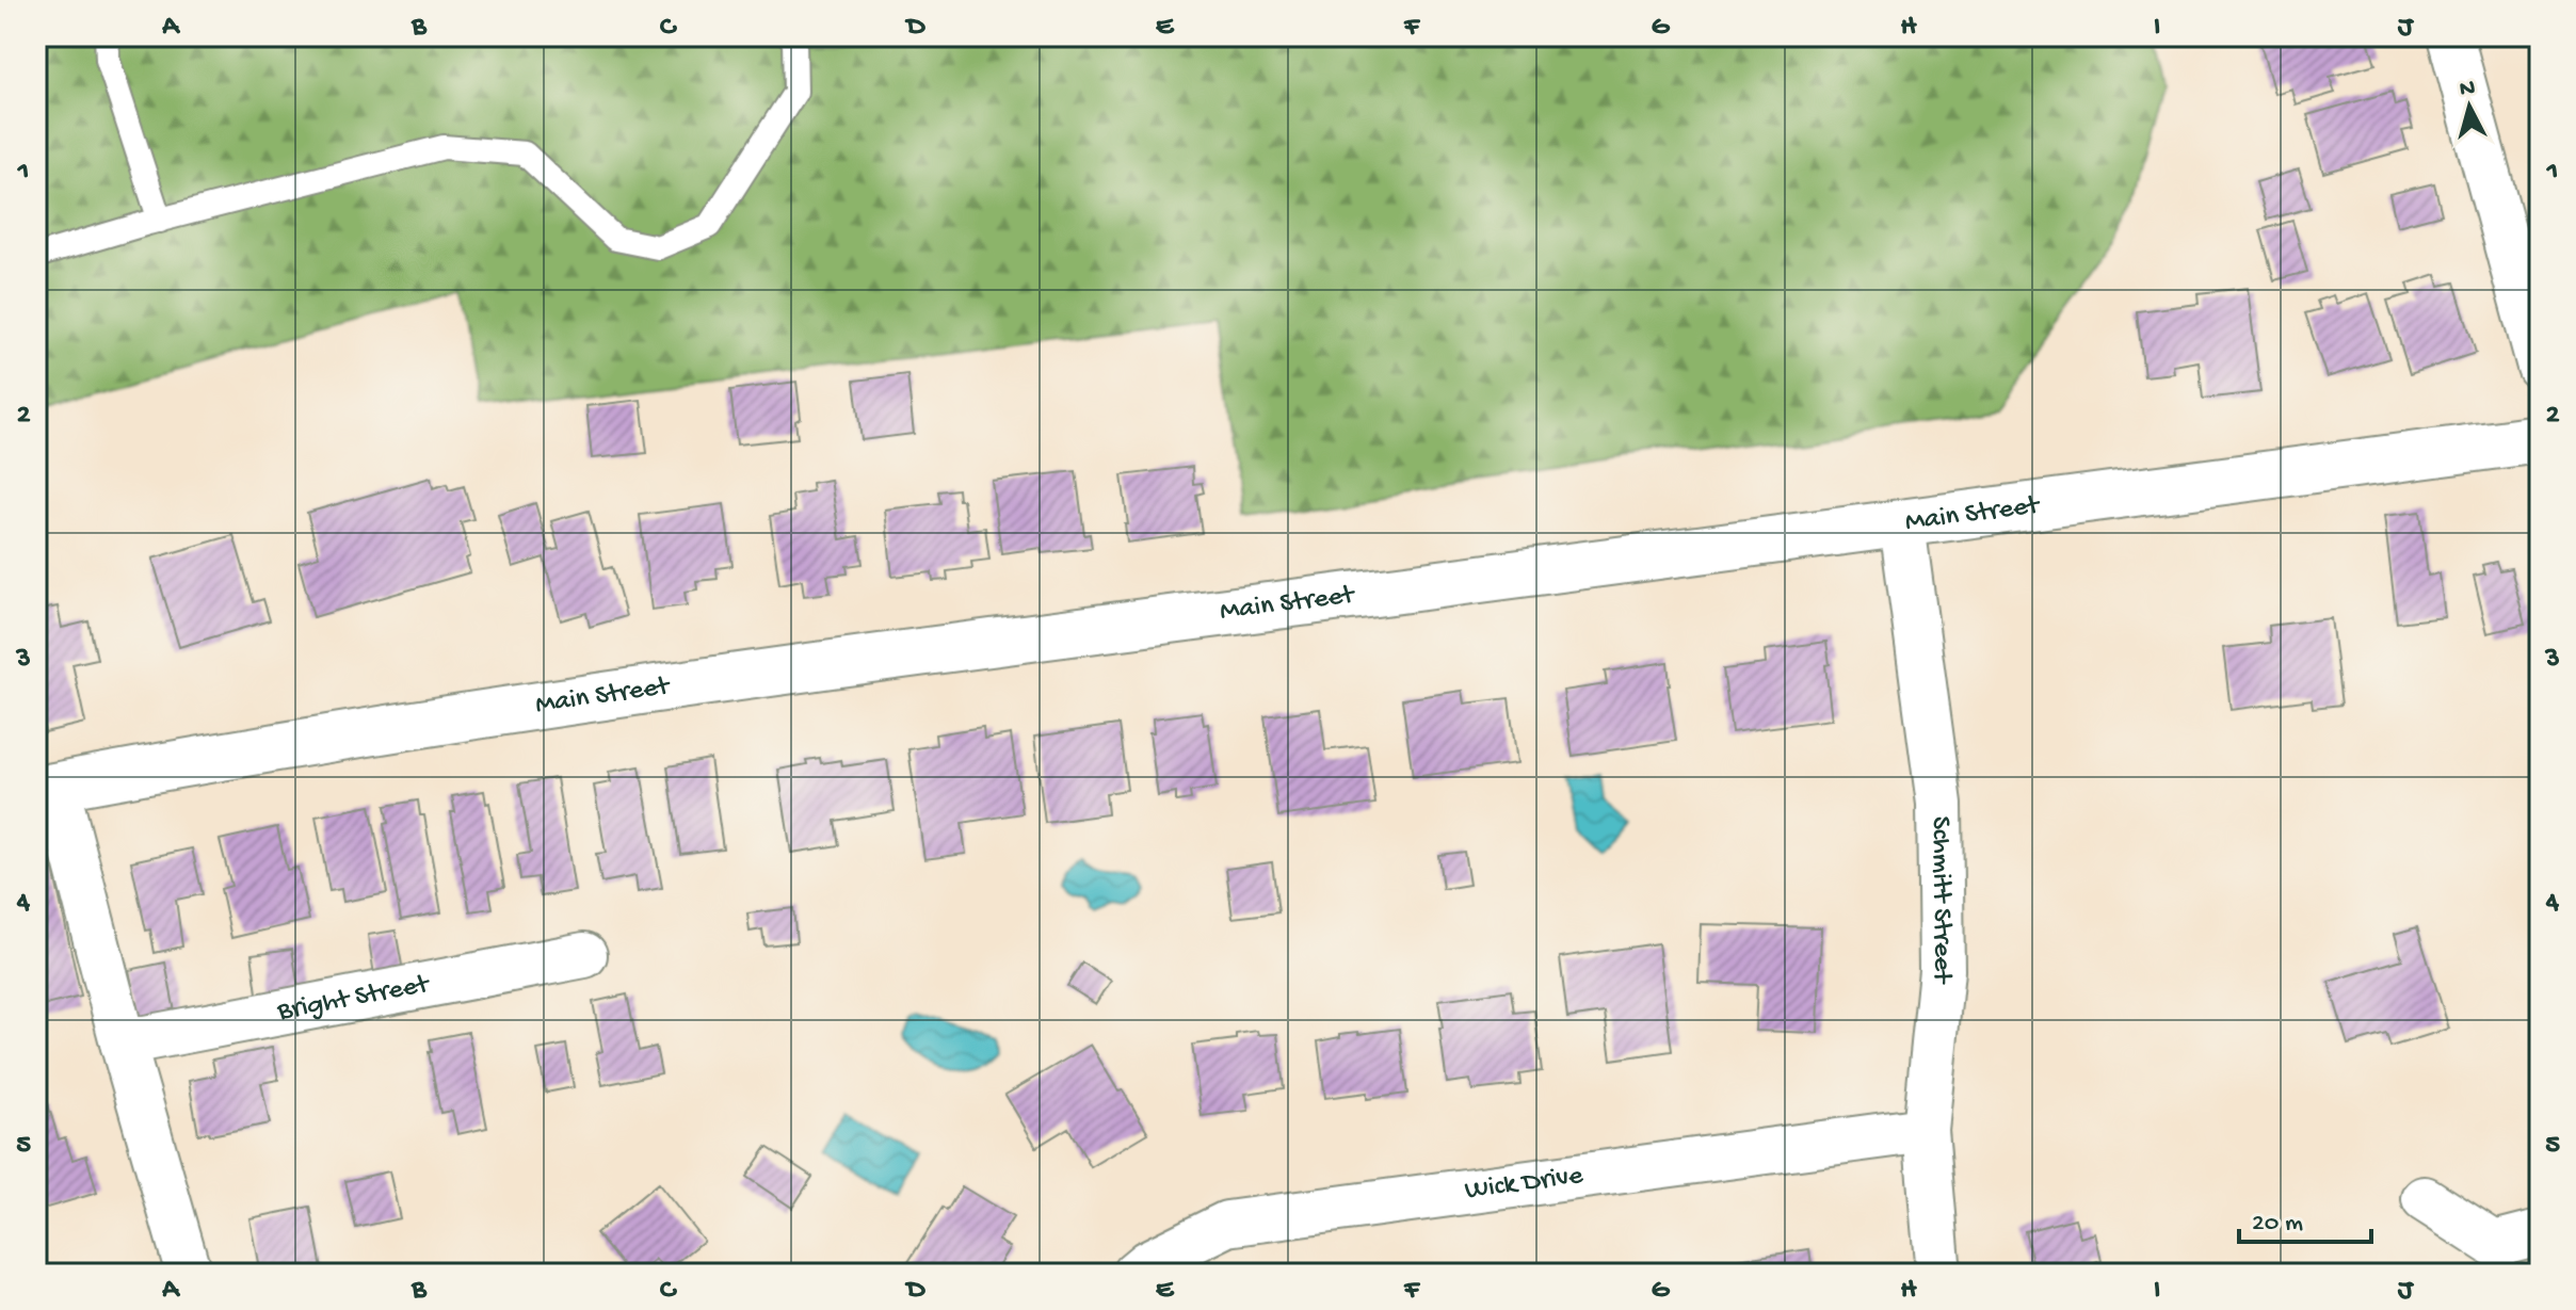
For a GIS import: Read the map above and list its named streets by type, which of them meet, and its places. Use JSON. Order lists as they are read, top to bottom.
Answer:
{
  "streets": {
    "main road": ["Main Street"],
    "street": ["Schmitt Street", "Bright Street", "Wick Drive"]
  },
  "crossings": [
    ["Main Street", "Schmitt Street"],
    ["Schmitt Street", "Wick Drive"]
  ],
  "scale_bar": "20 m",
  "north": "top",
  "grid": {
    "columns": [
      "A",
      "B",
      "C",
      "D",
      "E",
      "F",
      "G",
      "H",
      "I",
      "J"
    ],
    "rows": [
      "1",
      "2",
      "3",
      "4",
      "5"
    ]
  }
}
